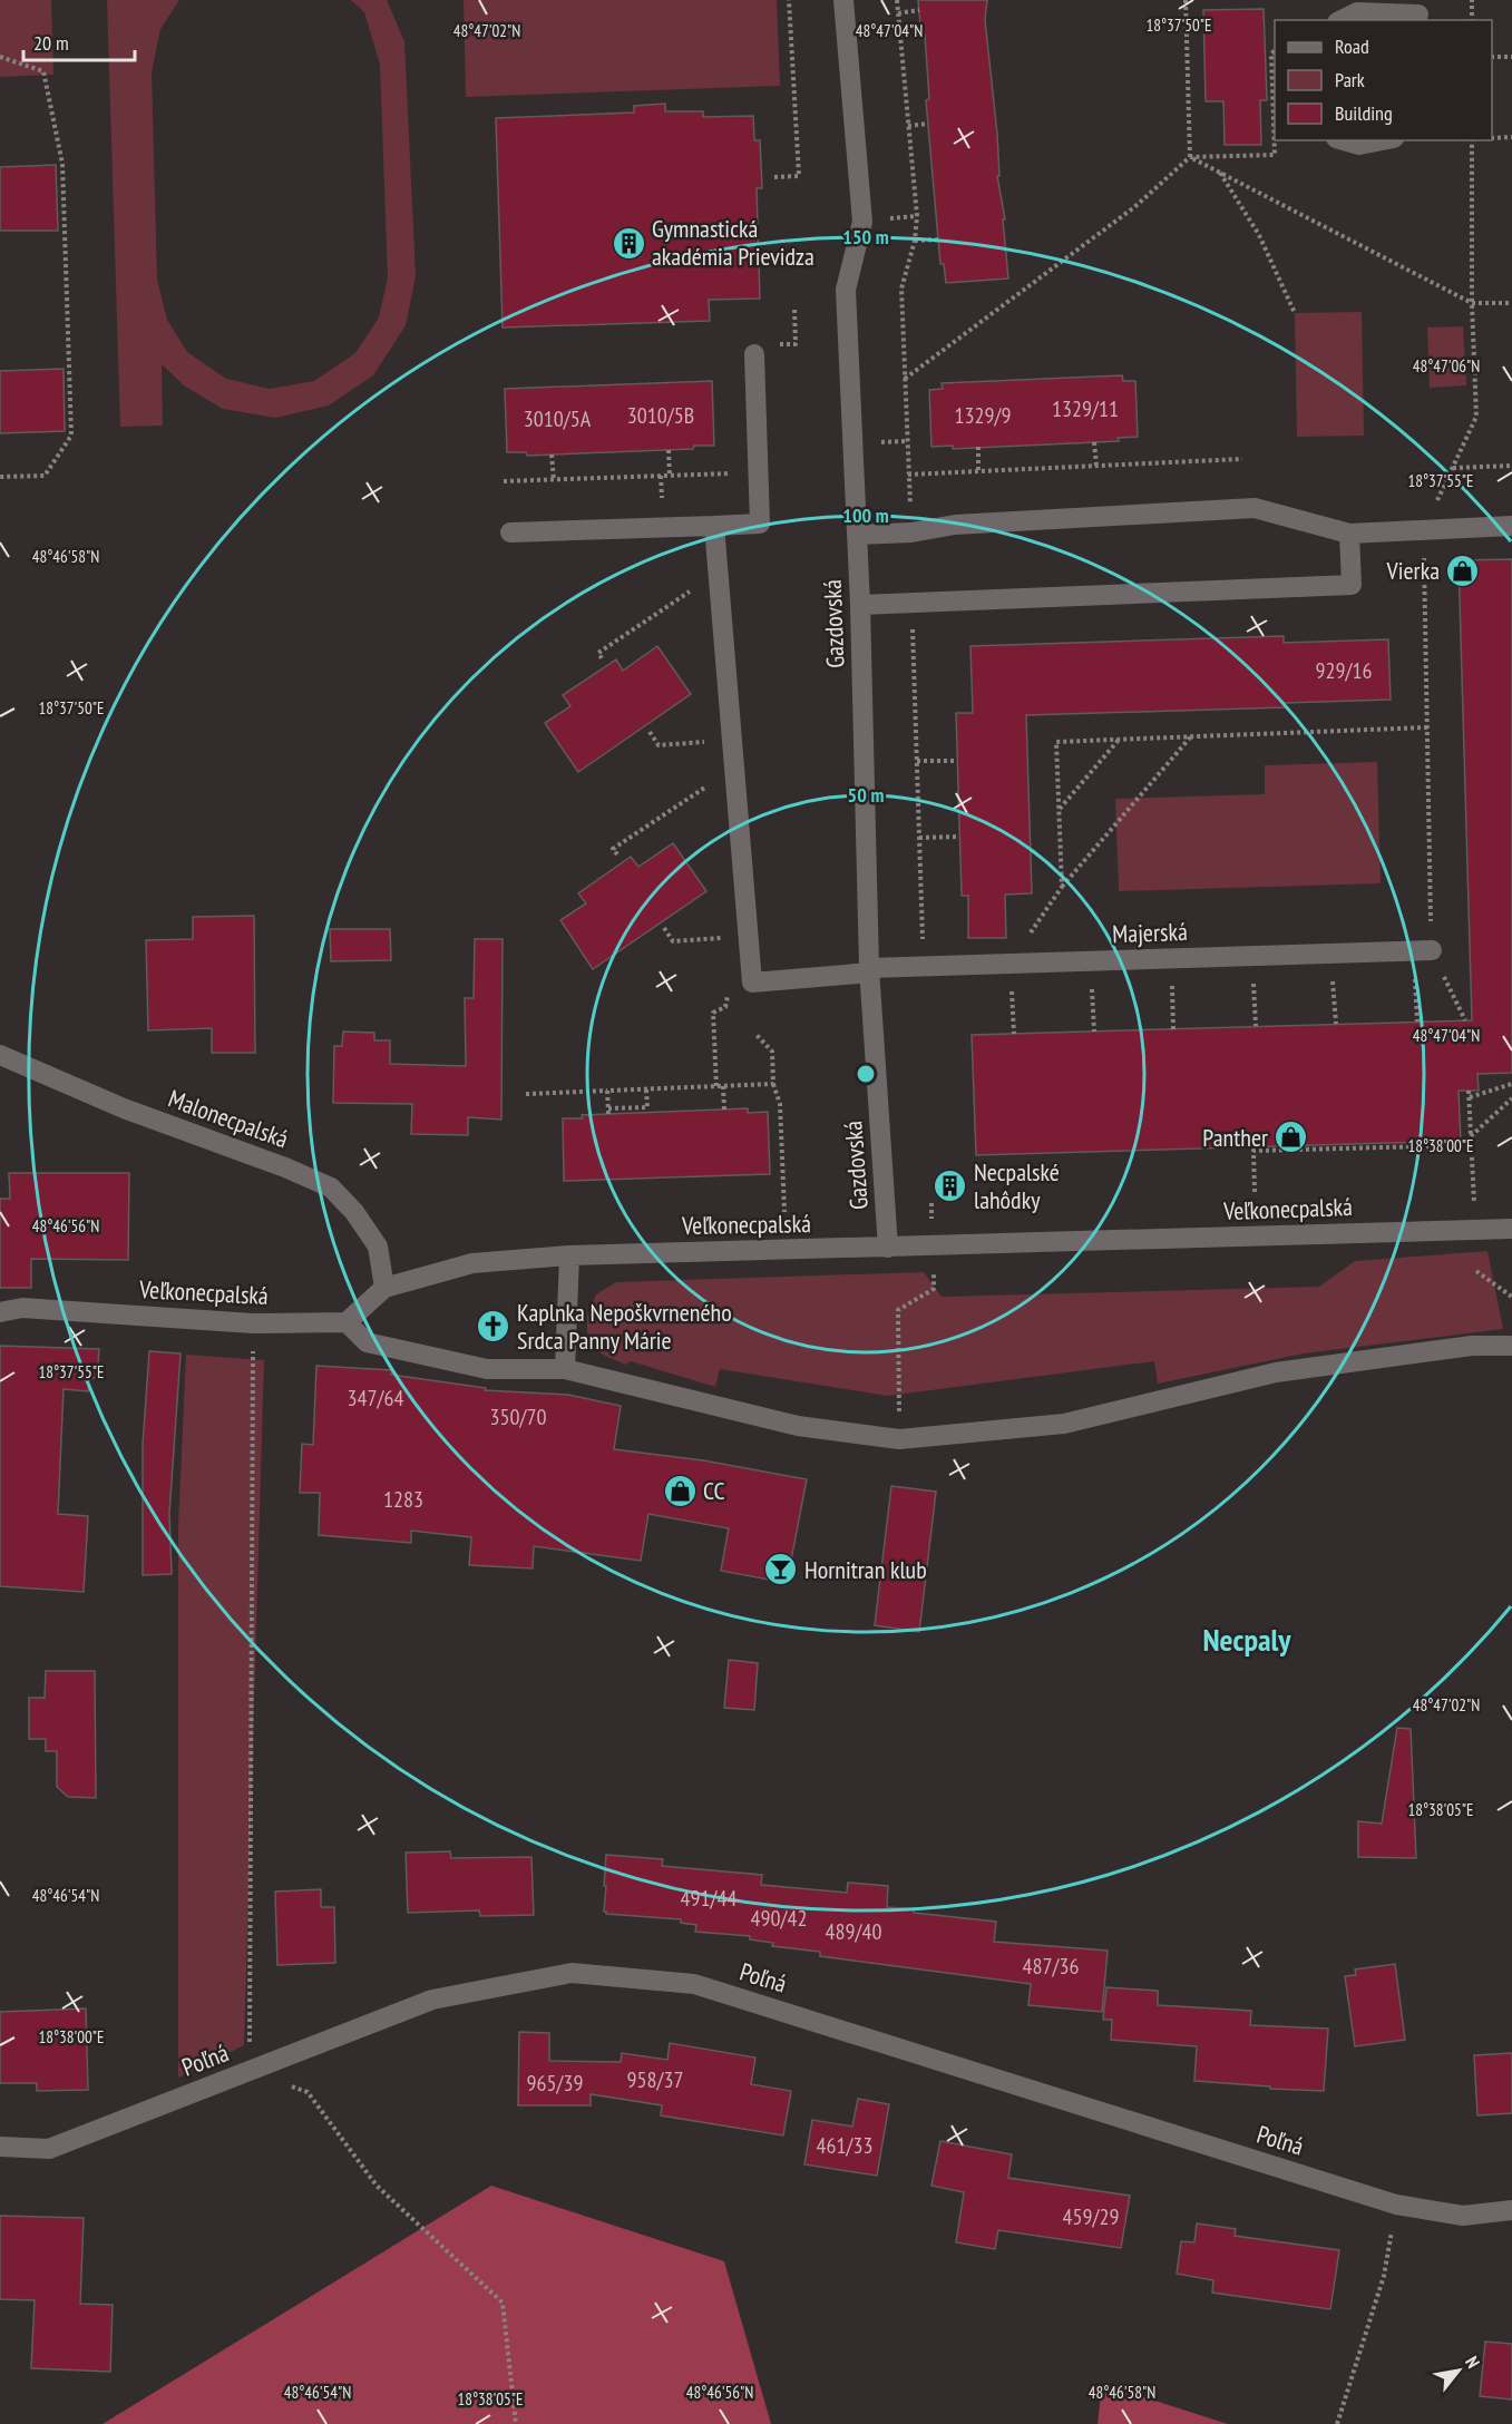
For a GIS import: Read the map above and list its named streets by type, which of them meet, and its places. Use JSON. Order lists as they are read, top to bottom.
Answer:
{
  "streets": {
    "street": [
      "Gazdovská",
      "Majerská",
      "Malonecpalská",
      "Veľkonecpalská",
      "Poľná"
    ]
  },
  "crossings": [
    ["Gazdovská", "Majerská"],
    ["Gazdovská", "Veľkonecpalská"],
    ["Malonecpalská", "Veľkonecpalská"]
  ],
  "districts": ["Necpaly"],
  "places": {
    "building": ["Gymnastická akadémia Prievidza", "Necpalské lahôdky"],
    "shop": ["Vierka", "Panther", "CC"],
    "church": ["Kaplnka Nepoškvrneného Srdca Panny Márie"],
    "bar": ["Hornitran klub"]
  },
  "house_numbers": [
    "1329/11",
    "3010/5B",
    "1329/9",
    "3010/5A",
    "929/16",
    "347/64",
    "350/70",
    "1283",
    "491/44",
    "490/42",
    "489/40",
    "487/36",
    "958/37",
    "965/39",
    "461/33",
    "459/29"
  ],
  "legend": ["Road", "Park", "Building"],
  "scale_bar": "20 m",
  "north": "top right",
  "coordinates": [
    "18°37'50\"E",
    "48°47'04\"N",
    "48°47'02\"N",
    "48°47'06\"N",
    "18°37'55\"E",
    "48°46'58\"N",
    "18°38'00\"E",
    "48°46'56\"N",
    "18°38'05\"E",
    "48°46'54\"N"
  ],
  "rings": ["150 m", "100 m", "50 m"]
}
